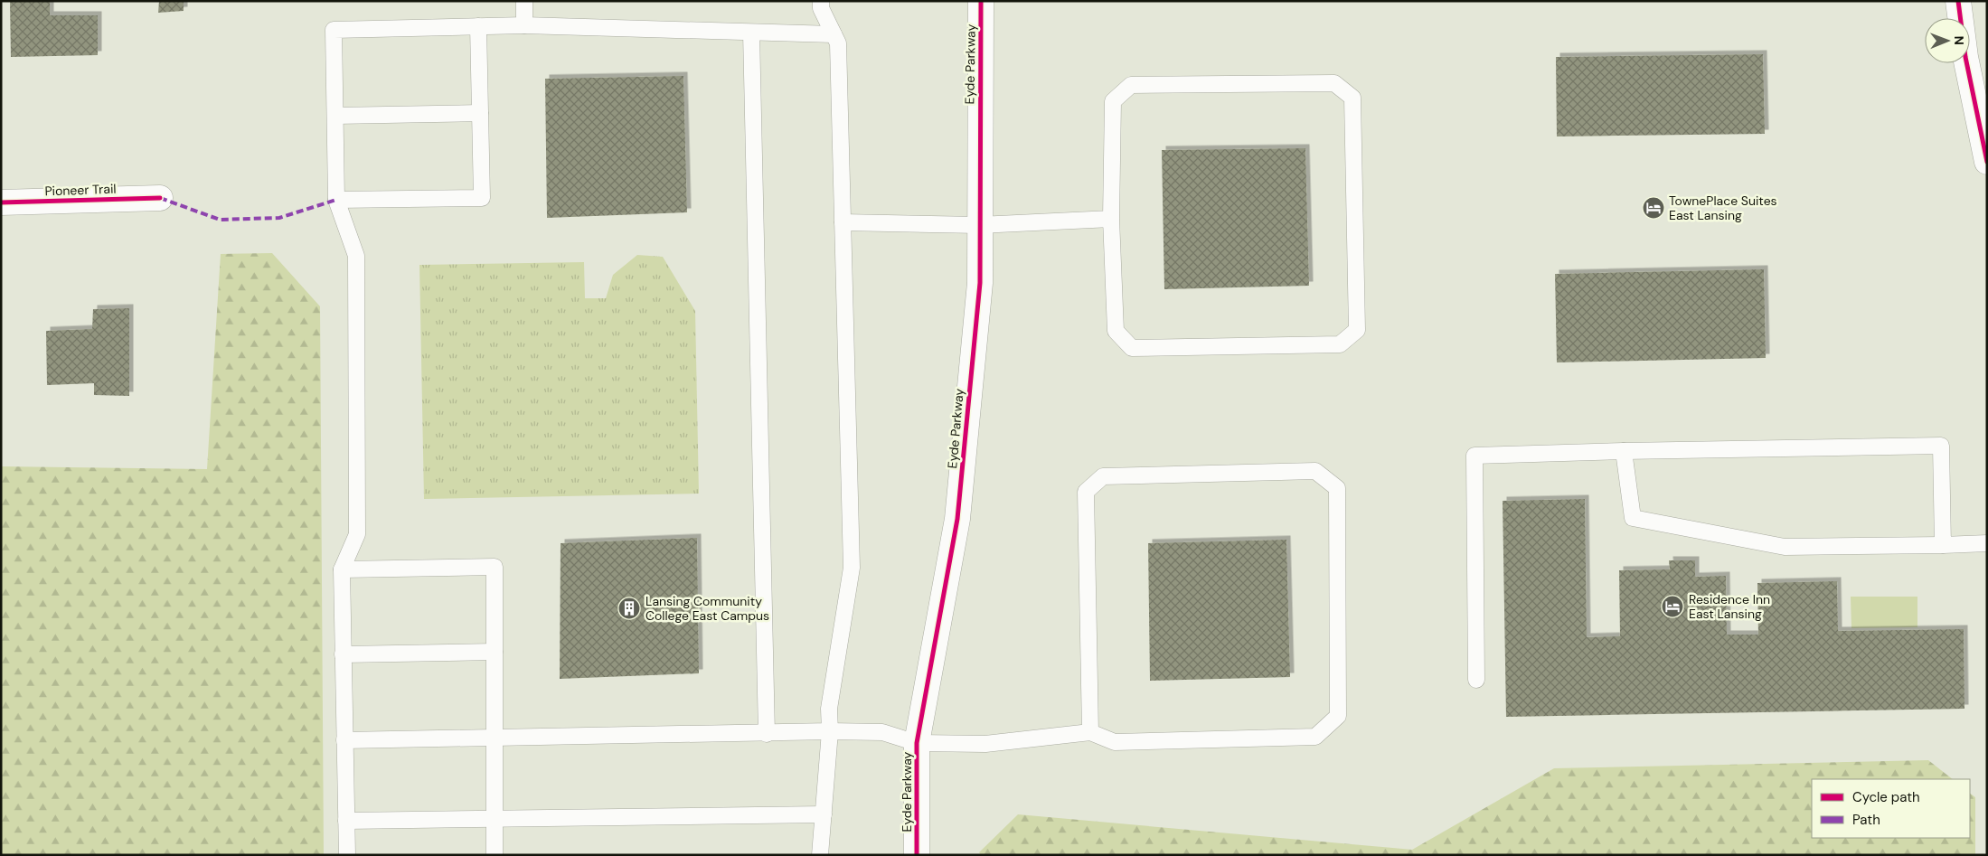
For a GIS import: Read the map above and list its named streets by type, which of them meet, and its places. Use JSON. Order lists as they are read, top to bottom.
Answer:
{
  "streets": {
    "street": ["Eyde Parkway", "Pioneer Trail"]
  },
  "places": {
    "hotel": ["TownePlace Suites East Lansing", "Residence Inn East Lansing"],
    "building": ["Lansing Community College East Campus"]
  },
  "legend": ["Cycle path", "Path"],
  "north": "right"
}
